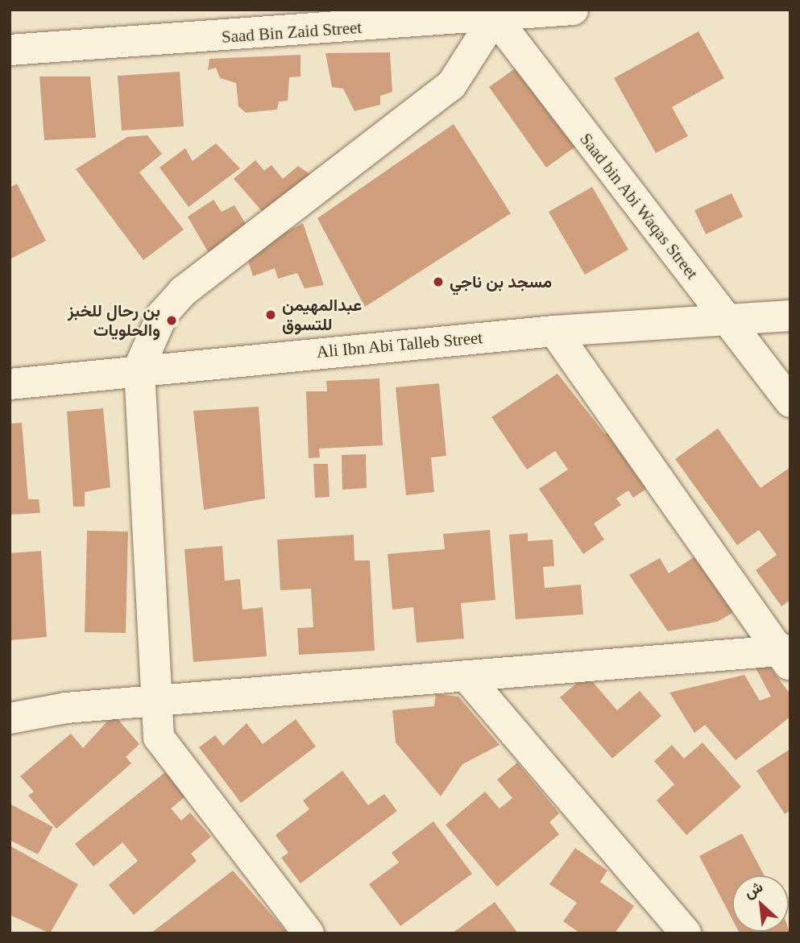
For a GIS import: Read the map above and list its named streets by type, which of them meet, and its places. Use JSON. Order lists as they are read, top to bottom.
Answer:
{
  "streets": {
    "street": ["Saad Bin Zaid Street", "Saad bin Abi Waqas Street", "Ali Ibn Abi Talleb Street"]
  },
  "crossings": [
    ["Saad Bin Zaid Street", "Saad bin Abi Waqas Street"],
    ["Saad bin Abi Waqas Street", "Ali Ibn Abi Talleb Street"]
  ],
  "places": ["مسجد بن ناجي", "عبدالمهيمن للتسوق", "بن رحال للخبز والحلويات"],
  "north": "top left"
}
